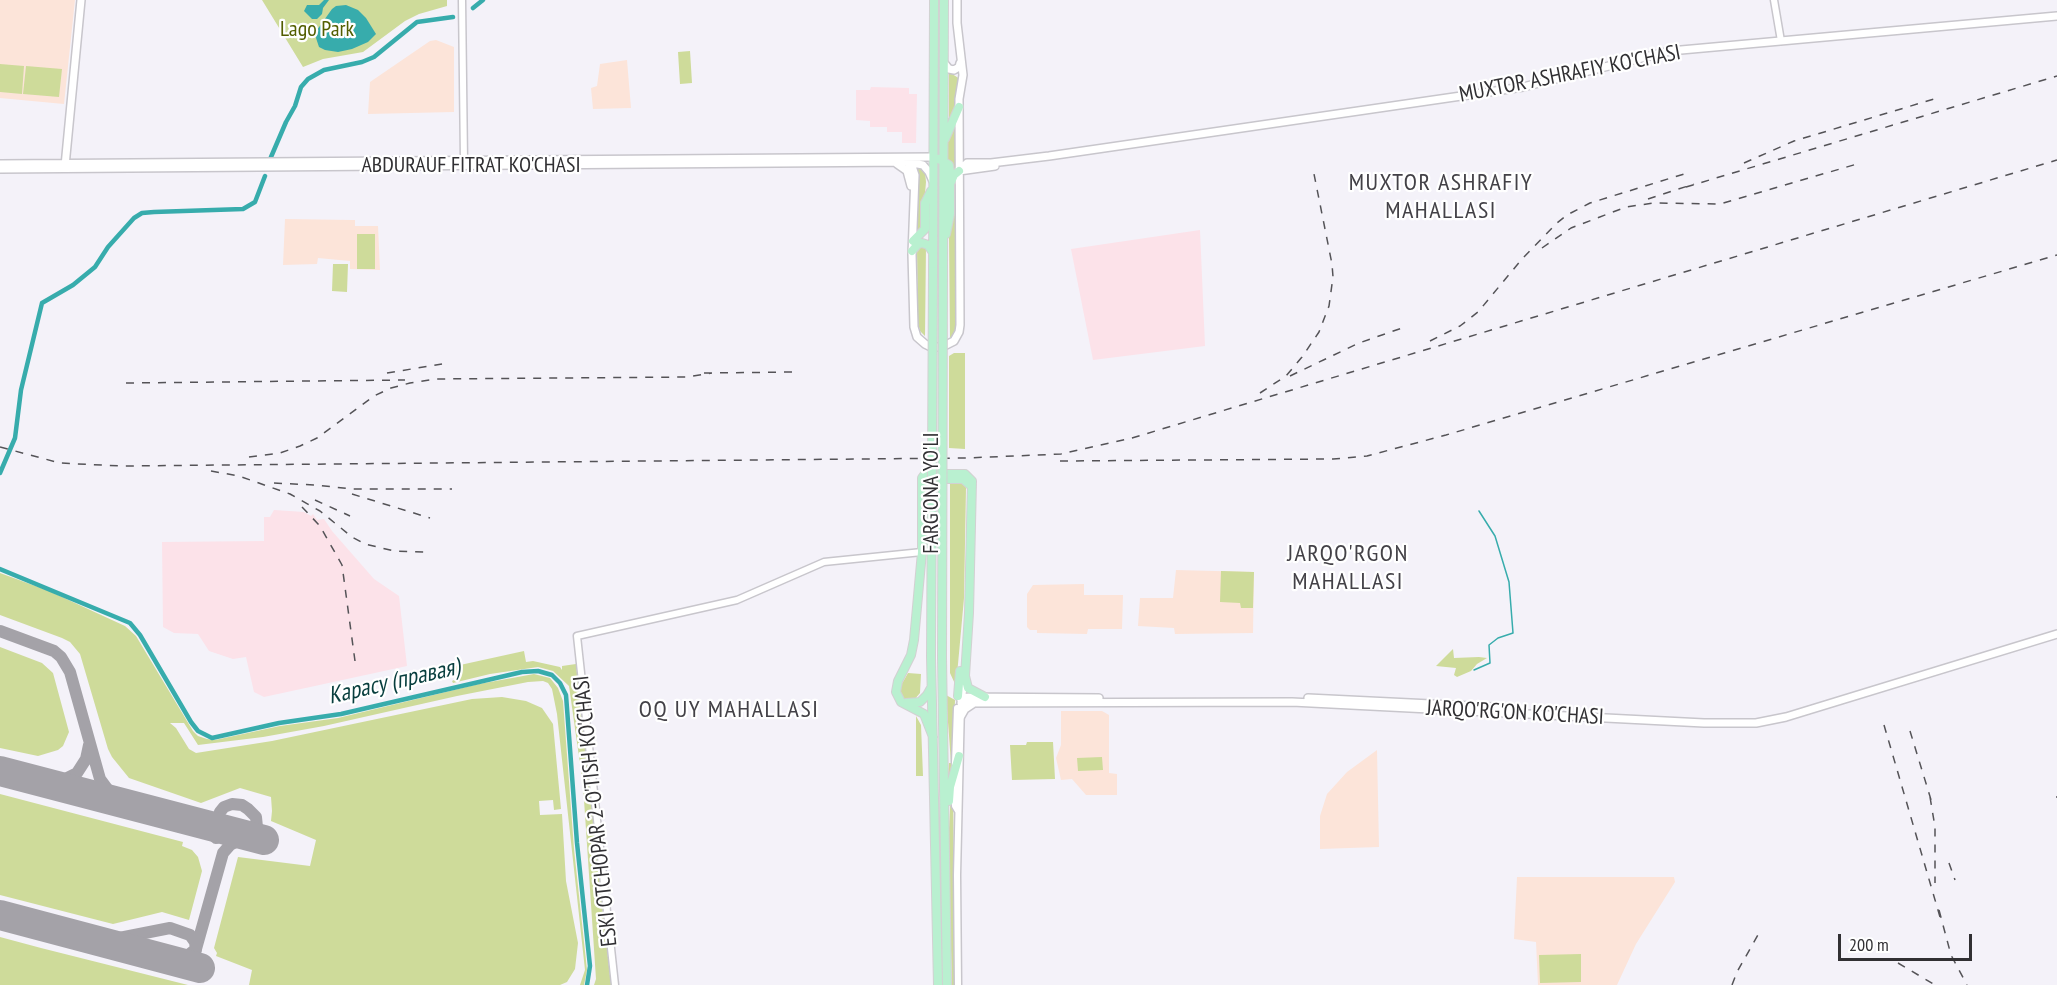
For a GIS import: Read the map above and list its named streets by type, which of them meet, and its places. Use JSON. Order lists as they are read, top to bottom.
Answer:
{
  "streets": {
    "main road": [
      "MUXTOR ASHRAFIY KO'CHASI",
      "ABDURAUF FITRAT KO'CHASI",
      "FARG'ONA YO'LI",
      "JARQO'RG'ON KO'CHASI"
    ],
    "street": ["ESKI OTCHOPAR 2-O'TISH KO'CHASI"]
  },
  "crossings": [
    ["ABDURAUF FITRAT KO'CHASI", "FARG'ONA YO'LI"]
  ],
  "districts": ["MUXTOR ASHRAFIY MAHALLASI", "JARQO'RGON MAHALLASI", "OQ UY MAHALLASI"],
  "water": ["Карасу (правая)"],
  "parks": ["Lago Park"],
  "scale_bar": "200 m"
}
